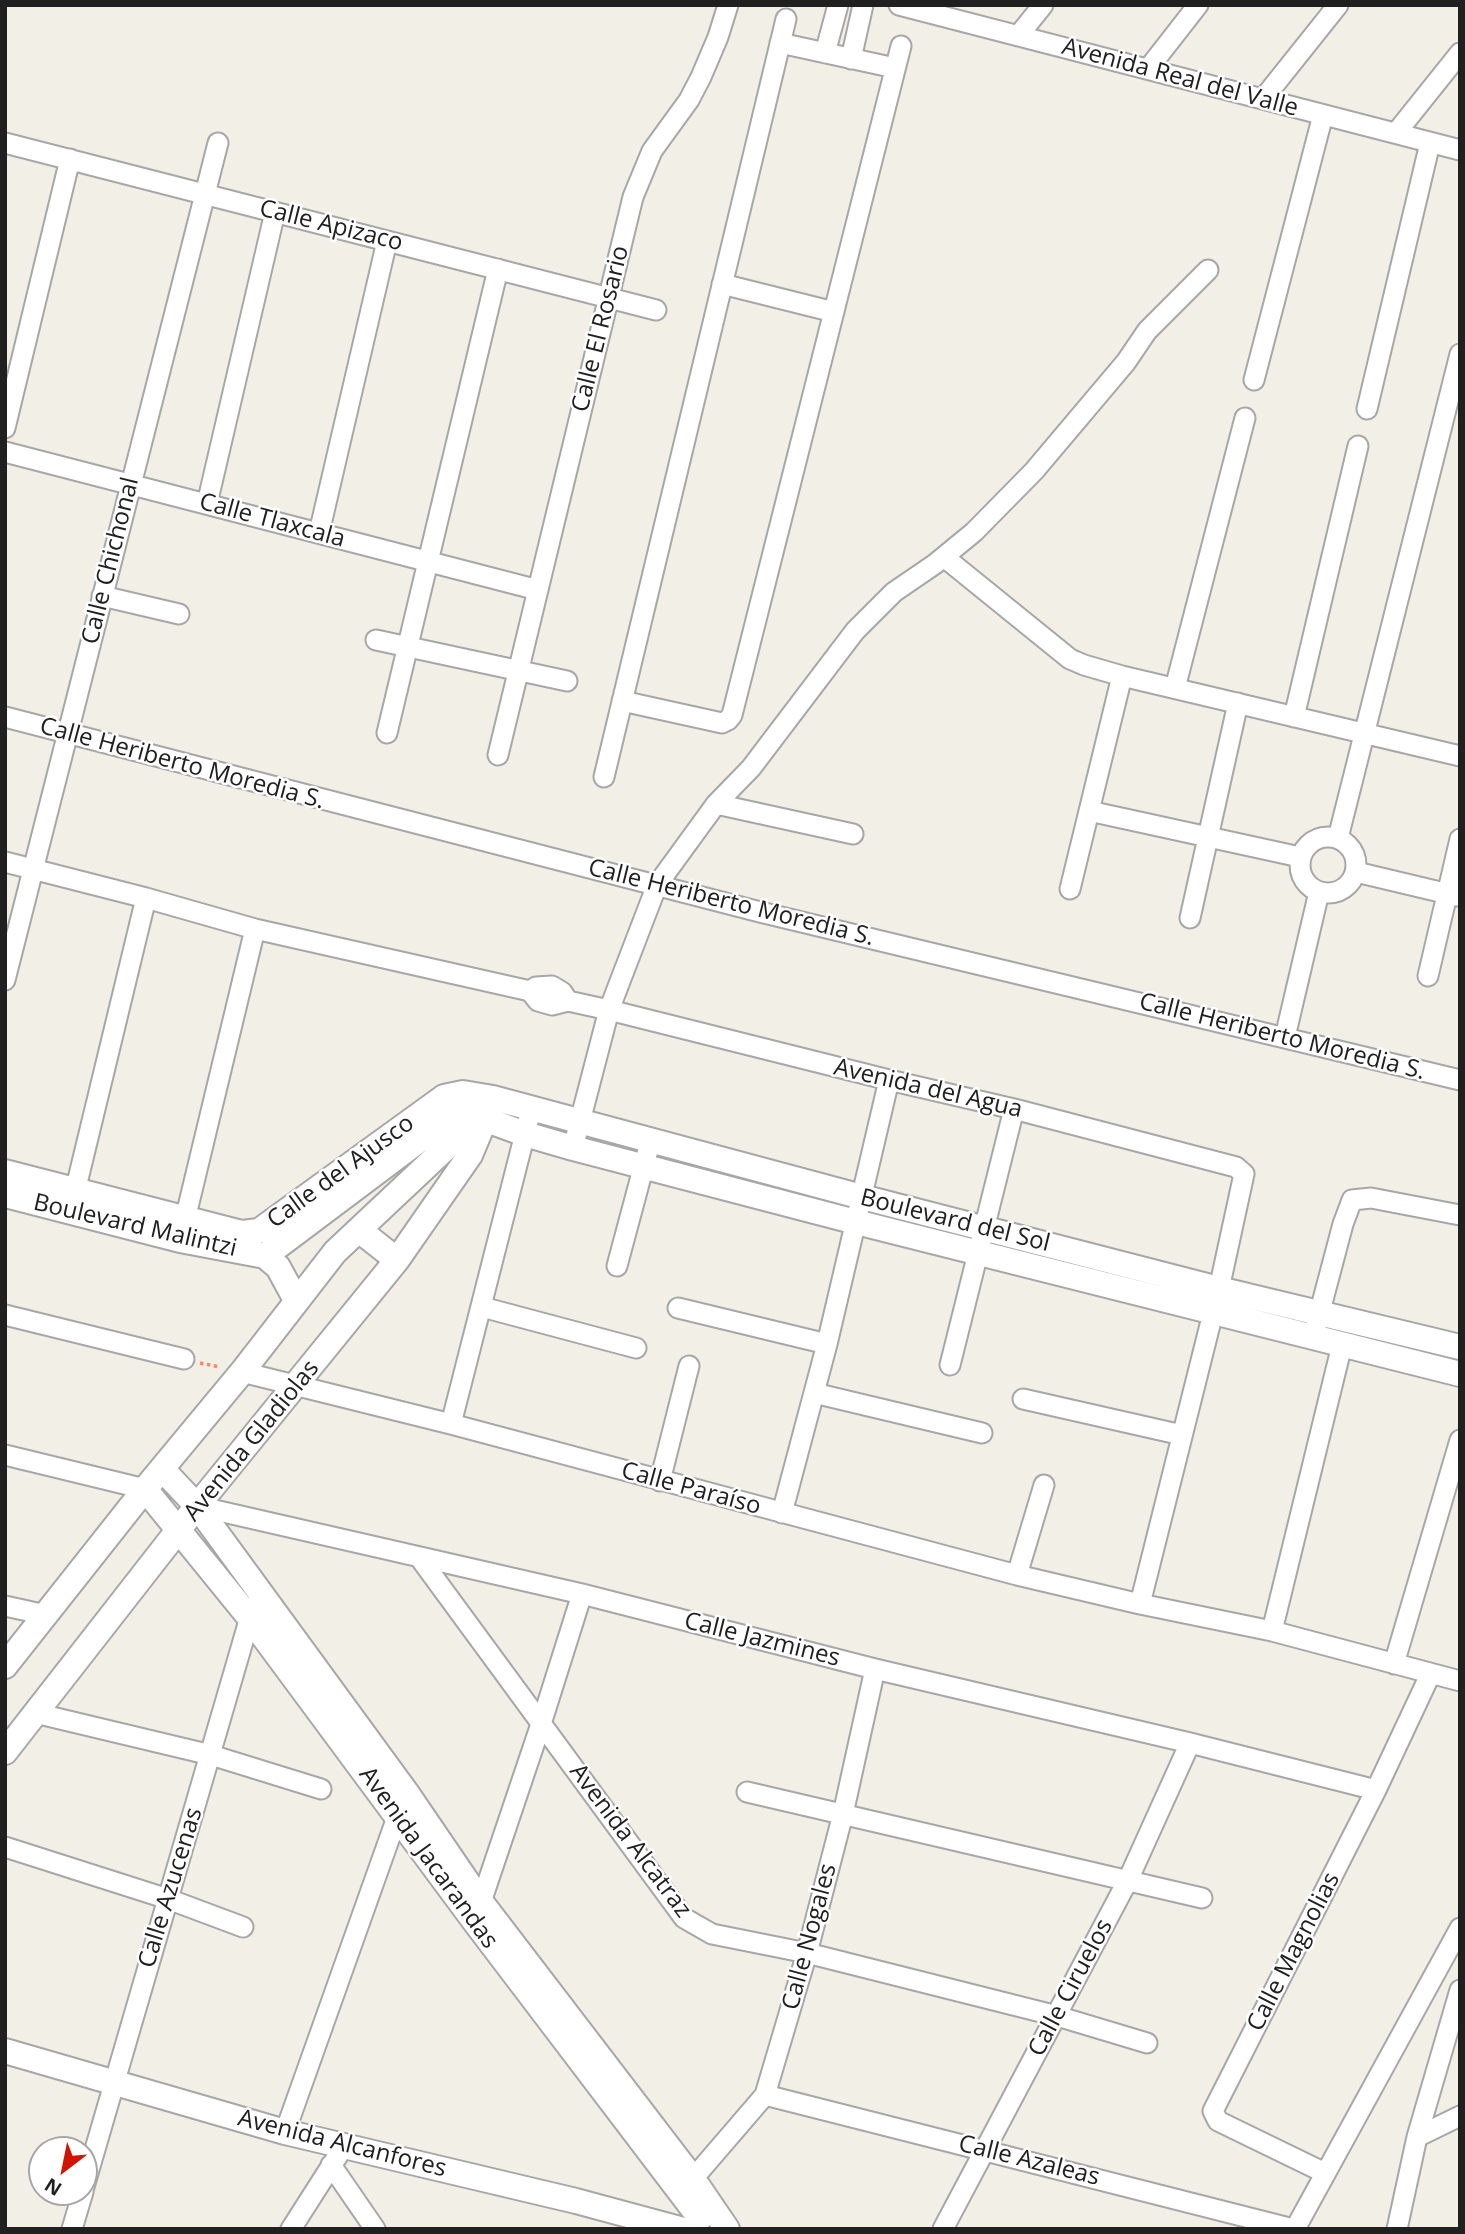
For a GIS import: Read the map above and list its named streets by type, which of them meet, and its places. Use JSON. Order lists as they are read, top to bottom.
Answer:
{
  "streets": {
    "street": [
      "Avenida Real del Valle",
      "Calle Apizaco",
      "Calle El Rosario",
      "Calle Tlaxcala",
      "Calle Chichonal",
      "Calle Heriberto Moredia S.",
      "Avenida del Agua",
      "Calle del Ajusco",
      "Boulevard del Sol",
      "Boulevard Malintzi",
      "Avenida Gladiolas",
      "Calle Paraíso",
      "Calle Jazmines",
      "Avenida Alcatraz",
      "Avenida Jacarandas",
      "Calle Azucenas",
      "Calle Nogales",
      "Calle Magnolias",
      "Calle Ciruelos",
      "Avenida Alcanfores",
      "Calle Azaleas"
    ]
  },
  "crossings": [
    ["Calle Apizaco", "Calle El Rosario"],
    ["Calle Apizaco", "Calle Chichonal"],
    ["Calle El Rosario", "Calle Tlaxcala"],
    ["Calle Tlaxcala", "Calle Chichonal"],
    ["Calle Chichonal", "Calle Heriberto Moredia S."],
    ["Calle Chichonal", "Avenida del Agua"],
    ["Avenida del Agua", "Boulevard del Sol"],
    ["Calle del Ajusco", "Boulevard del Sol"],
    ["Calle del Ajusco", "Boulevard Malintzi"],
    ["Calle del Ajusco", "Avenida Gladiolas"],
    ["Boulevard del Sol", "Avenida Gladiolas"],
    ["Avenida Gladiolas", "Calle Paraíso"],
    ["Avenida Gladiolas", "Calle Jazmines"],
    ["Avenida Gladiolas", "Avenida Jacarandas"],
    ["Calle Paraíso", "Calle Magnolias"],
    ["Calle Jazmines", "Avenida Alcatraz"],
    ["Calle Jazmines", "Avenida Jacarandas"],
    ["Calle Jazmines", "Calle Nogales"],
    ["Calle Jazmines", "Calle Magnolias"],
    ["Calle Jazmines", "Calle Ciruelos"],
    ["Avenida Alcatraz", "Calle Nogales"],
    ["Avenida Alcatraz", "Calle Ciruelos"],
    ["Avenida Jacarandas", "Calle Azucenas"],
    ["Avenida Jacarandas", "Calle Nogales"],
    ["Calle Azucenas", "Avenida Alcanfores"],
    ["Calle Nogales", "Calle Azaleas"],
    ["Calle Ciruelos", "Calle Azaleas"]
  ],
  "north": "bottom left"
}
